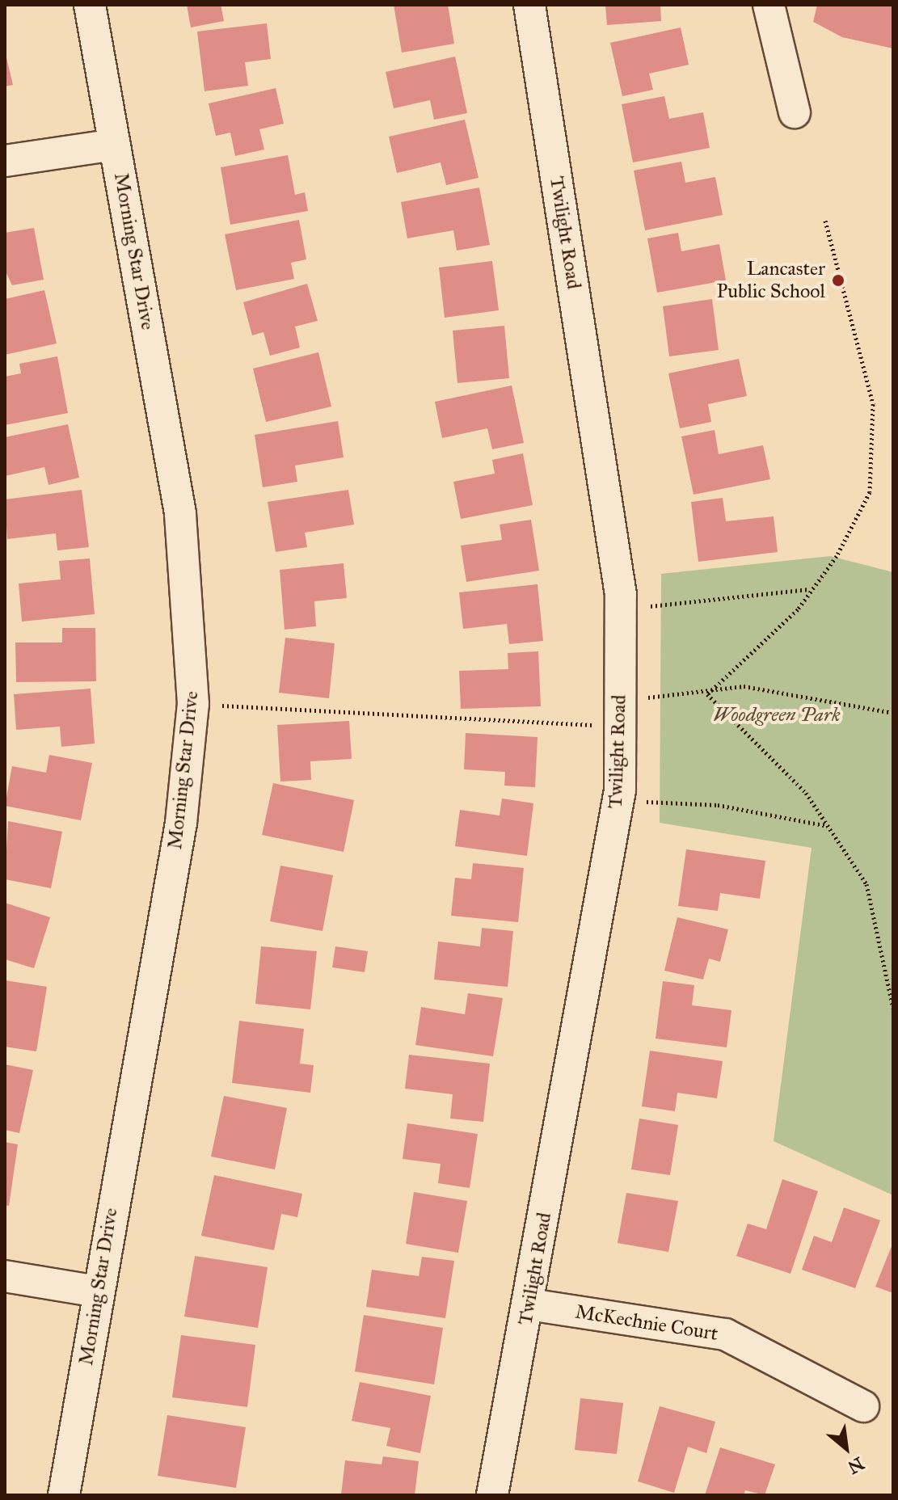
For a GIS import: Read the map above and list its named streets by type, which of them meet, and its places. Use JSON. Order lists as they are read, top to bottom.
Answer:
{
  "streets": {
    "street": ["Twilight Road", "Morning Star Drive", "McKechnie Court"]
  },
  "crossings": [
    ["Twilight Road", "McKechnie Court"]
  ],
  "parks": ["Woodgreen Park"],
  "places": ["Lancaster Public School"],
  "north": "bottom right"
}
